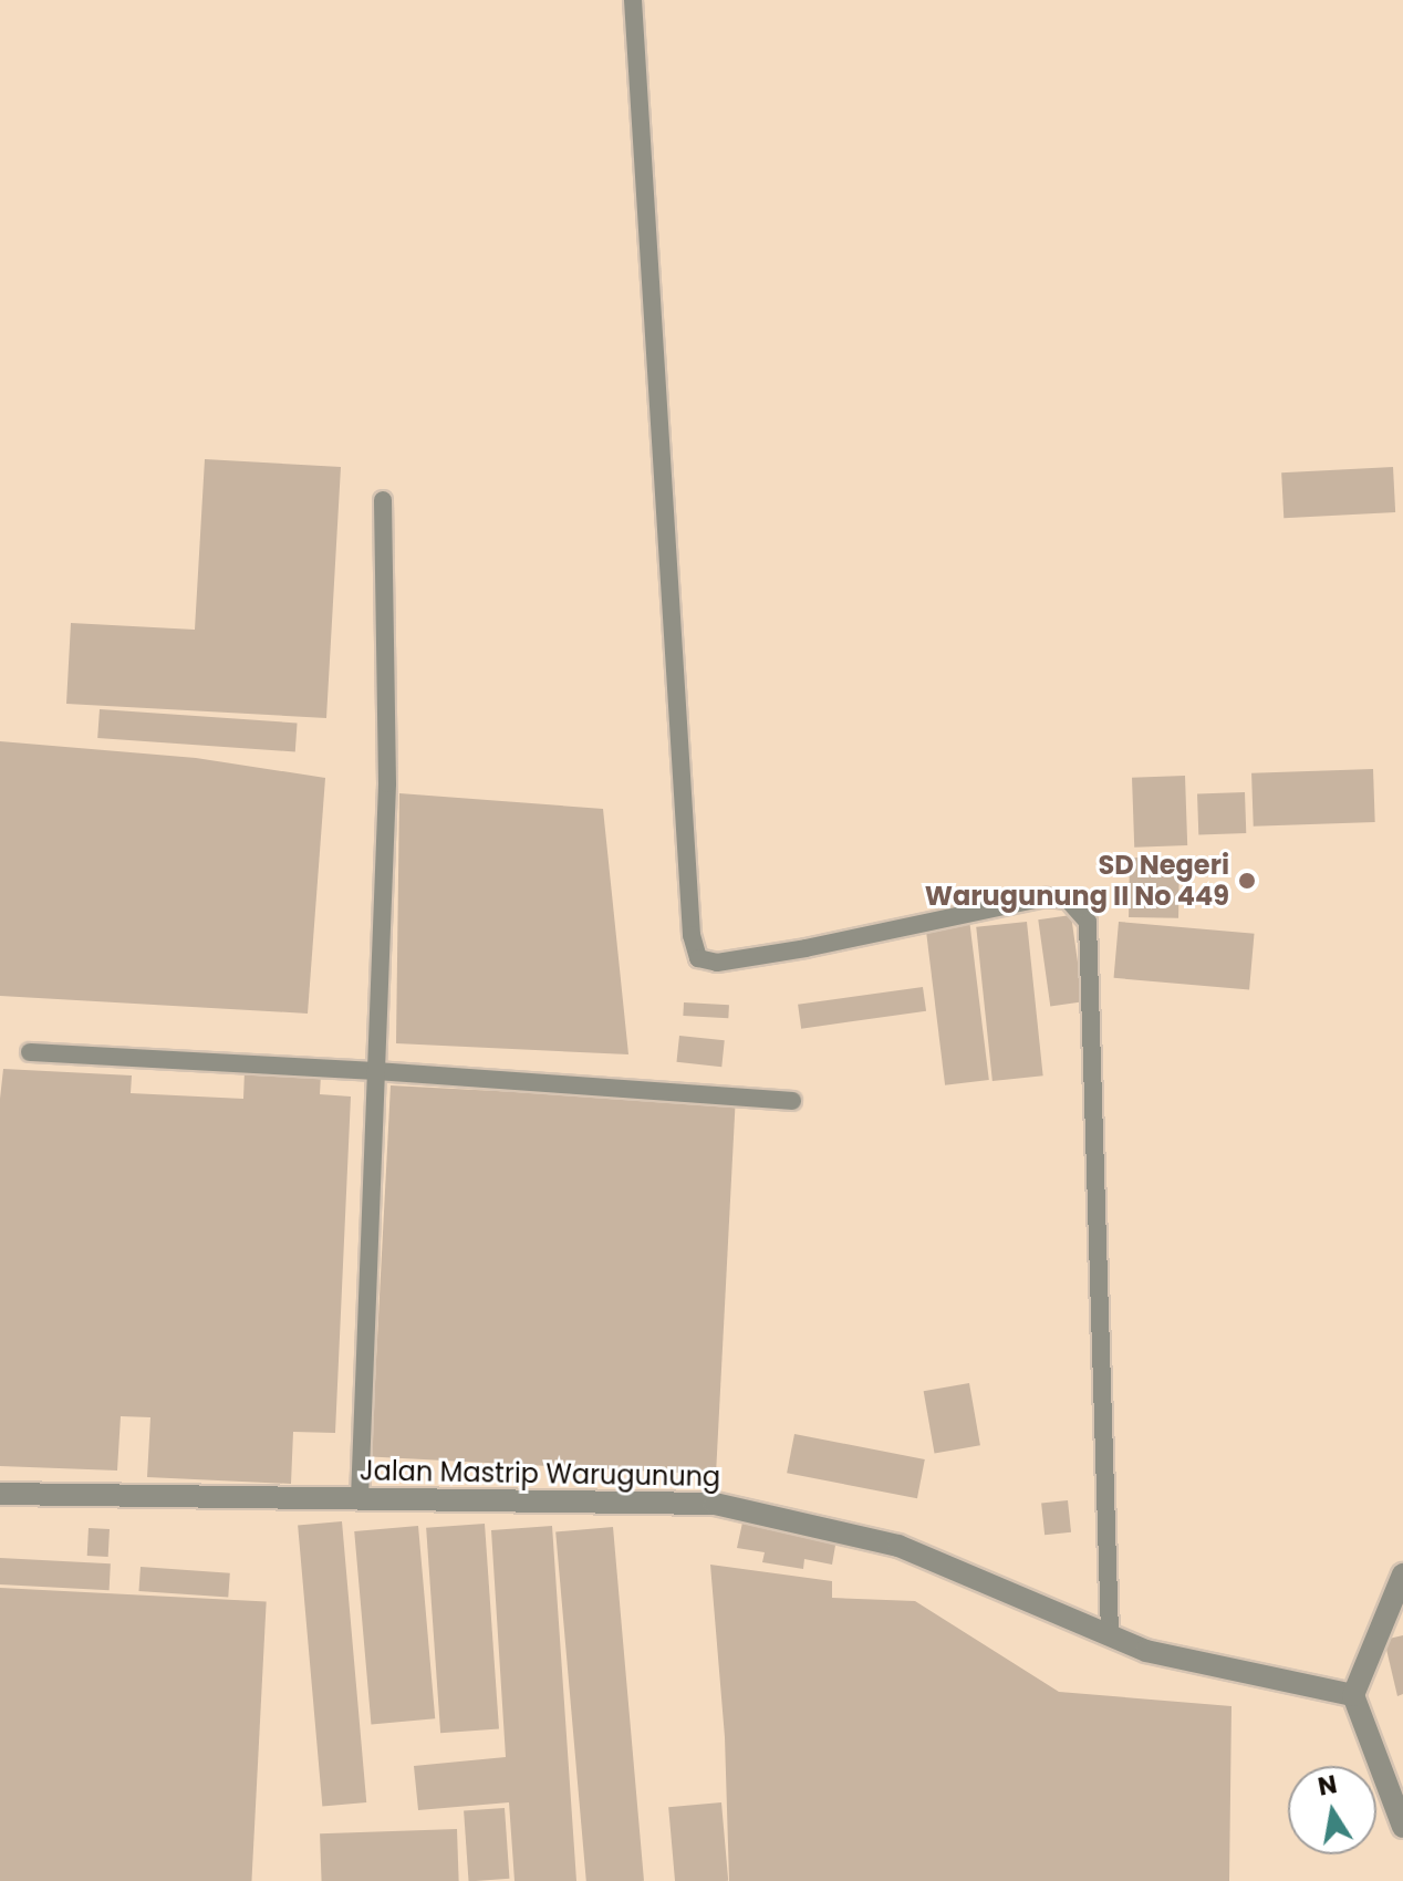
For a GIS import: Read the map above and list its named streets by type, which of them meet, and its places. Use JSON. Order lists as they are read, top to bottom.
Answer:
{
  "streets": {
    "street": ["Jalan Mastrip Warugunung"]
  },
  "places": ["SD Negeri Warugunung II No 449"],
  "north": "top"
}
